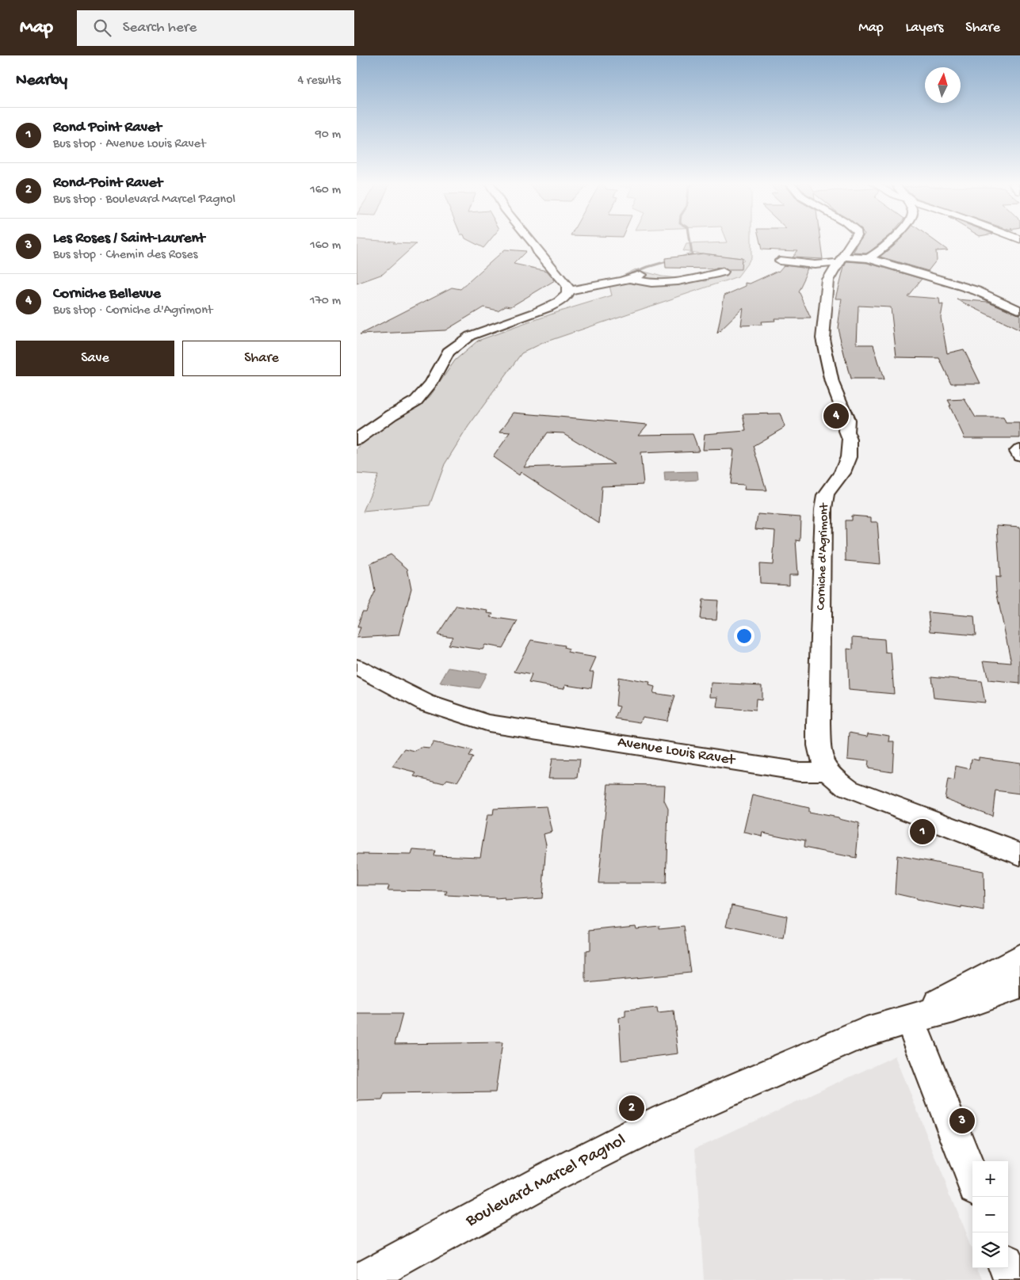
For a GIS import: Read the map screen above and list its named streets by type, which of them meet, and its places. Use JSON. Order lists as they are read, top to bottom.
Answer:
{
  "streets": {
    "street": ["Corniche d'Agrimont", "Avenue Louis Ravet", "Boulevard Marcel Pagnol"]
  },
  "crossings": [
    ["Corniche d'Agrimont", "Avenue Louis Ravet"]
  ],
  "north": "top",
  "page": {
    "header": "Map",
    "search": "Search here",
    "nav": ["Map", "Layers", "Share"],
    "heading": ["Nearby", "4 results"],
    "list": [
      {
        "mark": "1",
        "name": "Rond Point Ravet",
        "note": "Bus stop · Avenue Louis Ravet",
        "value": "90 m"
      },
      {
        "mark": "2",
        "name": "Rond-Point Ravet",
        "note": "Bus stop · Boulevard Marcel Pagnol",
        "value": "160 m"
      },
      {
        "mark": "3",
        "name": "Les Roses / Saint-Laurent",
        "note": "Bus stop · Chemin des Roses",
        "value": "160 m"
      },
      {
        "mark": "4",
        "name": "Corniche Bellevue",
        "note": "Bus stop · Corniche d'Agrimont",
        "value": "170 m"
      }
    ],
    "buttons": ["Save", "Share"],
    "pins": [
      "4",
      "1",
      "2",
      "3"
    ],
    "map_buttons": ["+", "−"]
  }
}
